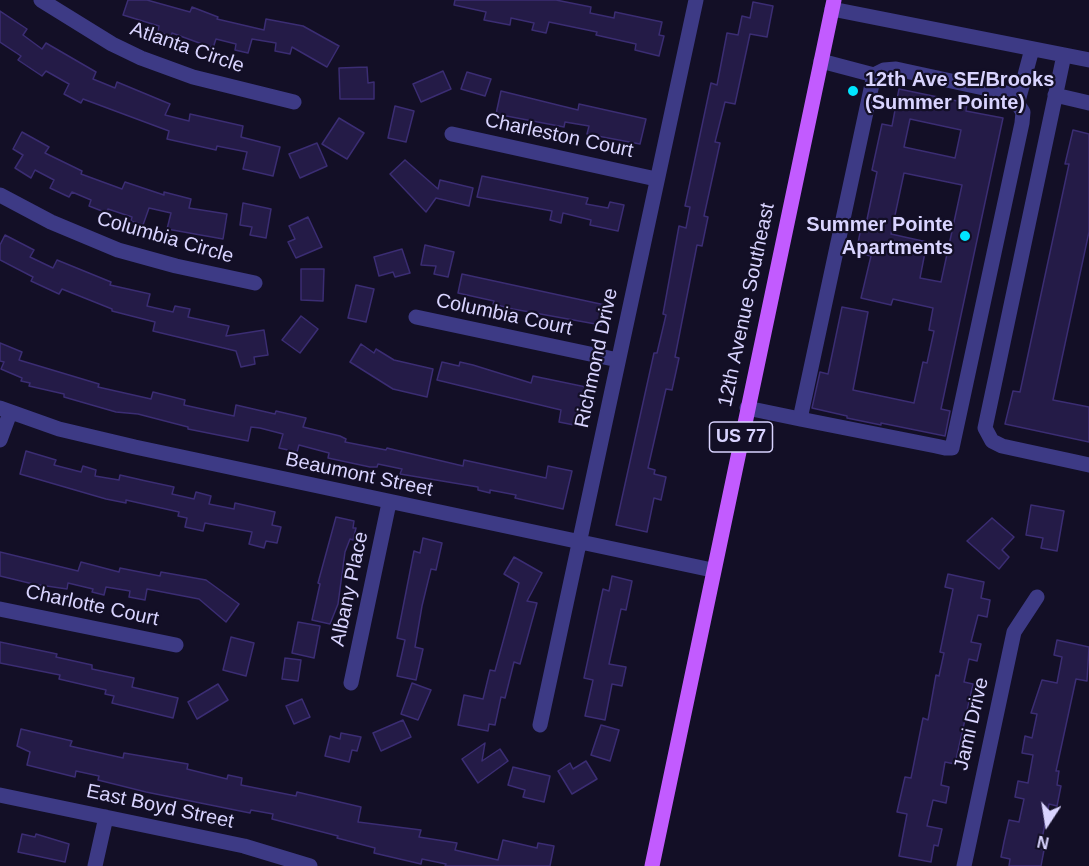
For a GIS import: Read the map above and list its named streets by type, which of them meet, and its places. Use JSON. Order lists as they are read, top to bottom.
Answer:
{
  "streets": {
    "main road": ["12th Avenue Southeast", "US 77"],
    "street": [
      "Atlanta Circle",
      "Charleston Court",
      "Columbia Circle",
      "Columbia Court",
      "Richmond Drive",
      "Beaumont Street",
      "Albany Place",
      "Charlotte Court",
      "Jami Drive",
      "East Boyd Street"
    ]
  },
  "crossings": [
    ["Charleston Court", "Richmond Drive"],
    ["12th Avenue Southeast", "Beaumont Street"],
    ["Columbia Court", "Richmond Drive"],
    ["Richmond Drive", "Beaumont Street"],
    ["Beaumont Street", "Albany Place"]
  ],
  "places": ["12th Ave SE/Brooks (Summer Pointe)", "Summer Pointe Apartments"],
  "north": "bottom"
}
